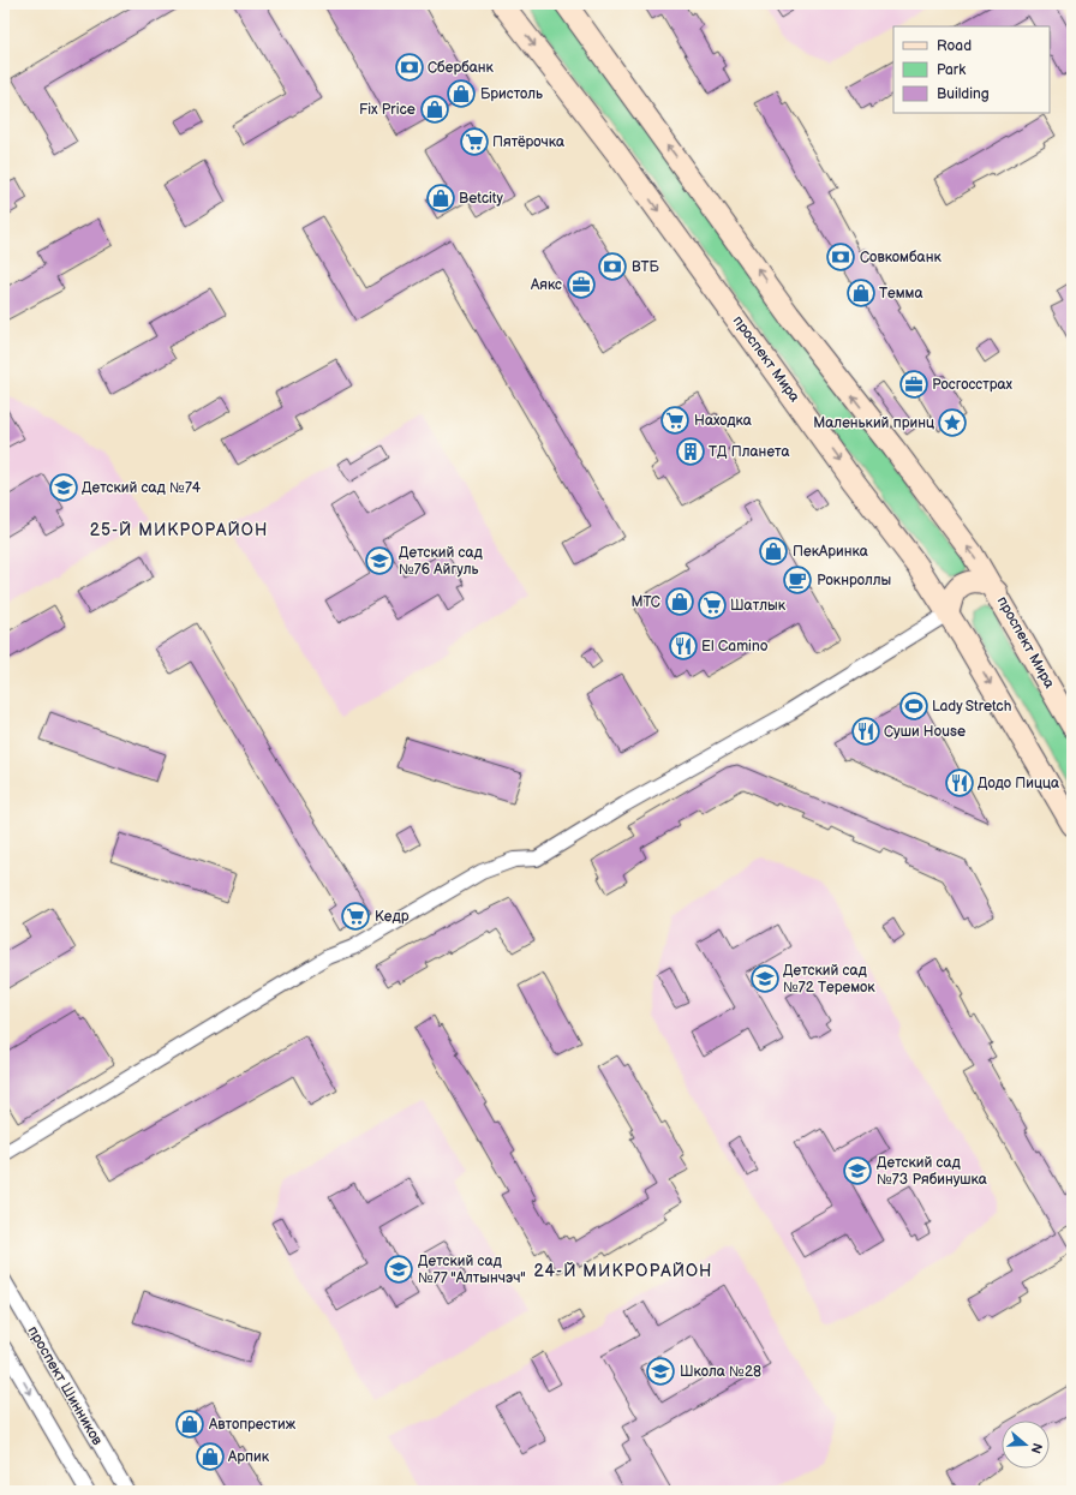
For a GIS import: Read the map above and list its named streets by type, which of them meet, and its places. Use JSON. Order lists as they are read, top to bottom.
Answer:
{
  "streets": {
    "main road": ["проспект Мира"],
    "street": ["проспект Шинников"]
  },
  "districts": ["25-Й МИКРОРАЙОН", "24-Й МИКРОРАЙОН"],
  "places": {
    "bank": ["Сбербанк", "Совкомбанк", "ВТБ"],
    "shop": [
      "Бристоль",
      "Fix Price",
      "Betcity",
      "Темма",
      "ПекАринка",
      "МТС",
      "Автопрестиж",
      "Арпик"
    ],
    "supermarket": [
      "Пятёрочка",
      "Находка",
      "Шатлык",
      "Кедр"
    ],
    "office": ["Аякс", "Росгосстрах"],
    "place": ["Маленький принц"],
    "building": ["ТД Планета"],
    "school or university": [
      "Детский сад №74",
      "Детский сад №76 Айгуль",
      "Детский сад №72 Теремок",
      "Детский сад №73 Рябинушка",
      "Детский сад №77 \"Алтынчэч\"",
      "Школа №28"
    ],
    "cafe": ["Рокнроллы"],
    "restaurant": ["El Camino", "Суши House", "Додо Пицца"],
    "sports": ["Lady Stretch"]
  },
  "legend": ["Road", "Park", "Building"],
  "north": "right"
}
